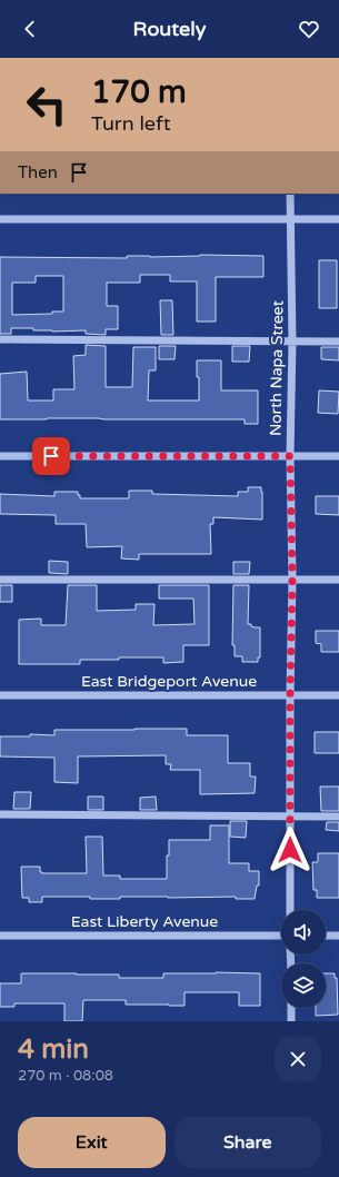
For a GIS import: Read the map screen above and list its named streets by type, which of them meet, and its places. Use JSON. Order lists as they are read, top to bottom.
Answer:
{
  "streets": {
    "street": ["North Napa Street", "East Bridgeport Avenue", "East Liberty Avenue"]
  },
  "crossings": [
    ["North Napa Street", "East Bridgeport Avenue"]
  ],
  "page": {
    "header": "Routely",
    "turn": ["170 m", "Turn left"],
    "then": "Then",
    "heading": ["4 min", "270 m · 08:08"],
    "buttons": ["Exit", "Share"]
  }
}
